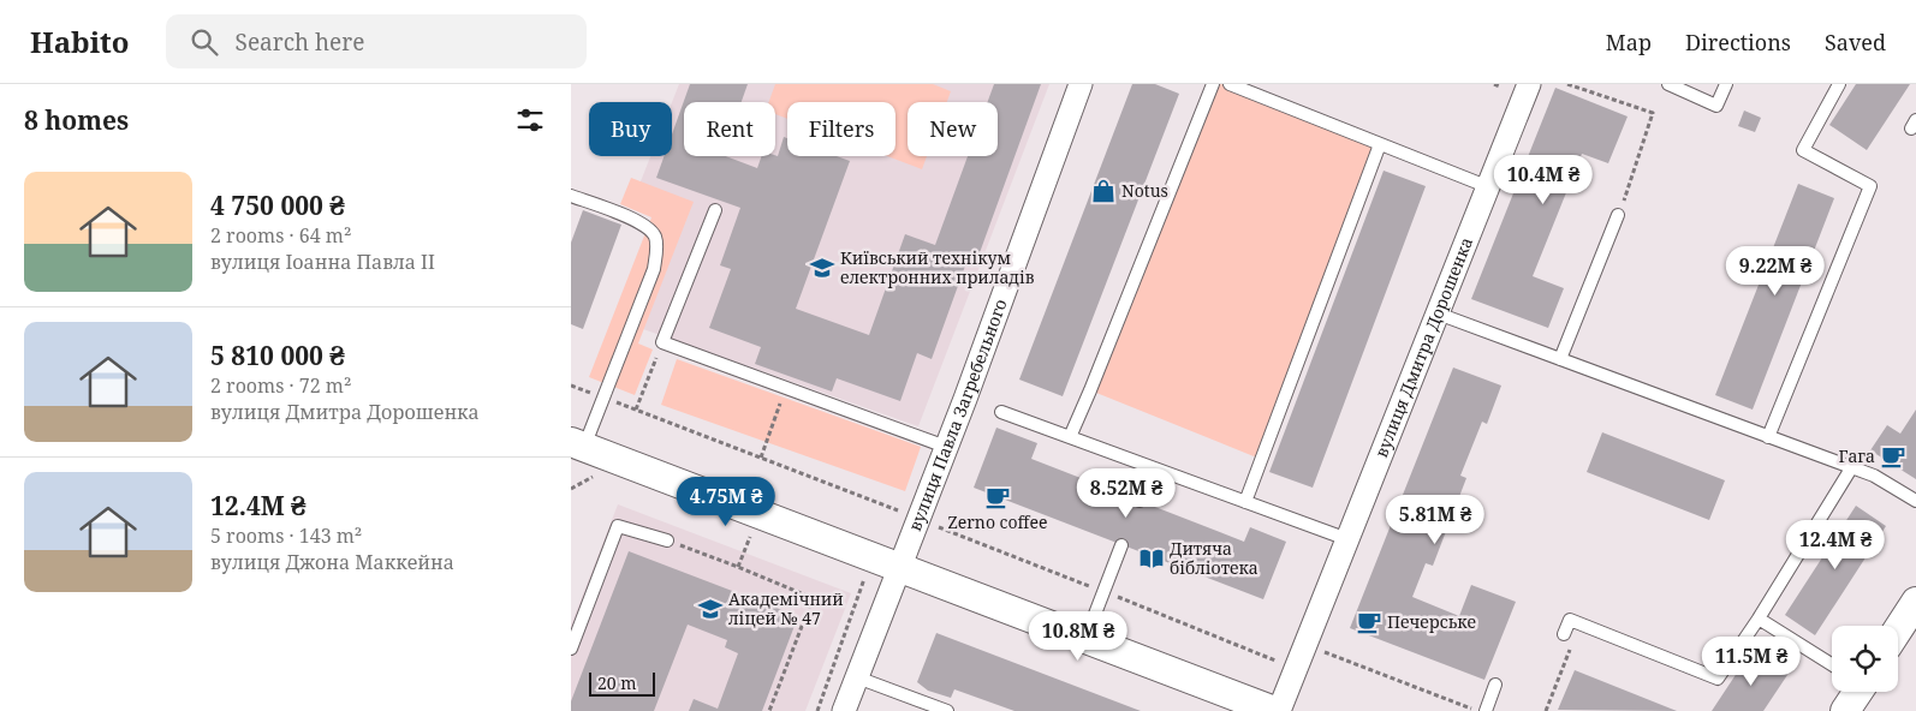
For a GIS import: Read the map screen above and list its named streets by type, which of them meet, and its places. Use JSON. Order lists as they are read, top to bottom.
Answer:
{
  "streets": {
    "street": ["вулиця Дмитра Дорошенка", "вулиця Павла Загребельного"]
  },
  "places": {
    "shop": ["Notus"],
    "school or university": ["Київський технікум електронних приладів", "Академічний ліцей № 47"],
    "cafe": ["Гага", "Zerno coffee", "Печерське"],
    "library": ["Дитяча бібліотека"]
  },
  "scale_bar": "20 m",
  "page": {
    "header": "Habito",
    "search": "Search here",
    "nav": ["Map", "Directions", "Saved"],
    "heading": "8 homes",
    "chip": [
      "Buy",
      "Rent",
      "Filters",
      "New"
    ],
    "price": [
      "10.4M ₴",
      "9.22M ₴",
      "8.52M ₴",
      "4.75M ₴",
      "5.81M ₴",
      "12.4M ₴",
      "10.8M ₴",
      "11.5M ₴"
    ],
    "list": [
      {
        "name": "4 750 000 ₴",
        "note": "2 rooms · 64 m² · вулиця Іоанна Павла II"
      },
      {
        "name": "5 810 000 ₴",
        "note": "2 rooms · 72 m² · вулиця Дмитра Дорошенка"
      },
      {
        "name": "12.4M ₴",
        "note": "5 rooms · 143 m² · вулиця Джона Маккейна"
      }
    ],
    "scale": "20 m"
  }
}
